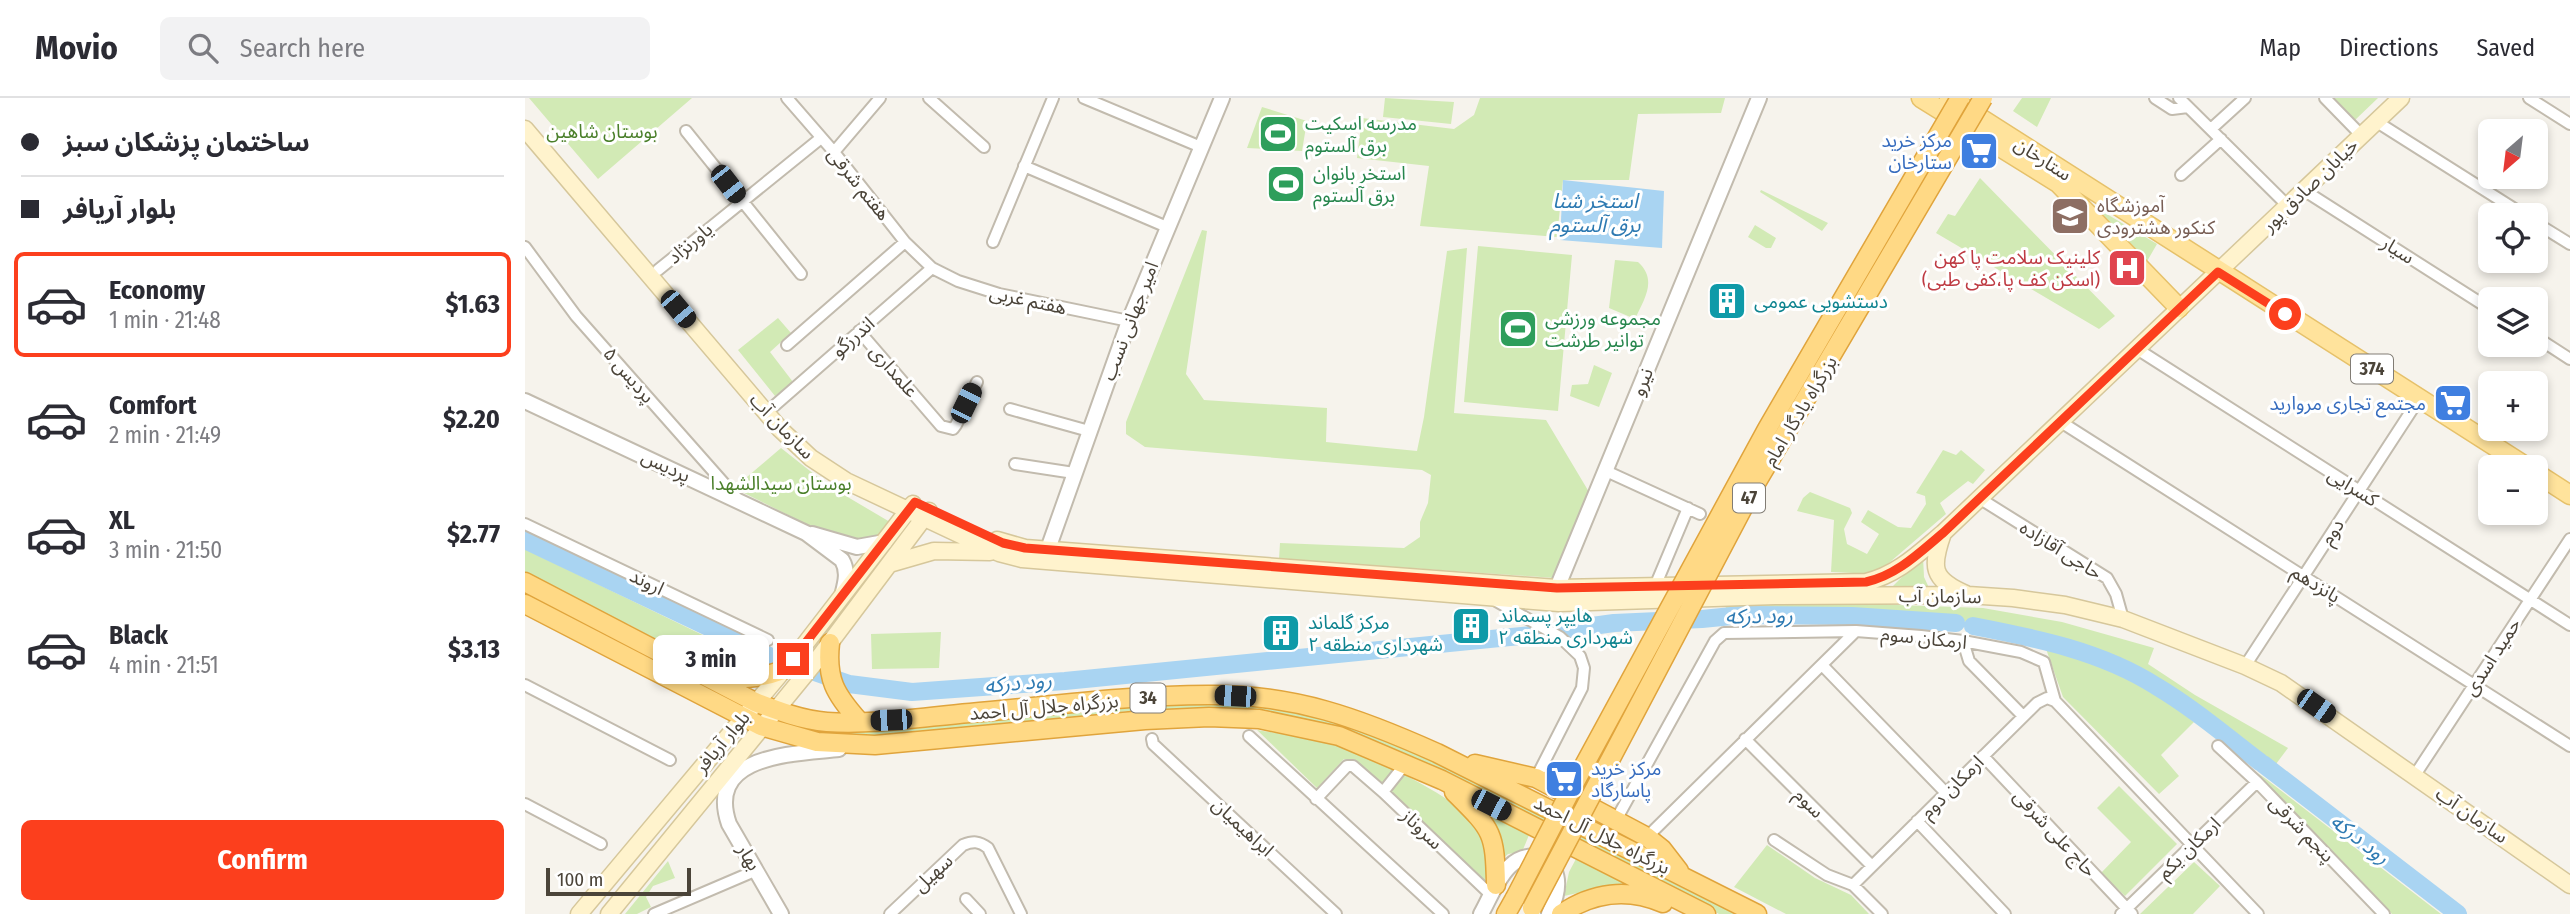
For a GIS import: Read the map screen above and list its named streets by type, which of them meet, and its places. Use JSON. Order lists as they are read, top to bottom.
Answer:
{
  "streets": {
    "highway": [
      "بزرگراه یادگار امام",
      "47",
      "34",
      "بزرگراه جلال آل احمد"
    ],
    "main road": [
      "ستارخان",
      "خیابان صادق پور",
      "374",
      "سازمان آب",
      "بلوار آریافر"
    ],
    "street": [
      "هفتم شرقی",
      "یاورنژاد",
      "سیار",
      "هفتم غربی",
      "امیر جهانی نسب",
      "اندرزگو",
      "علمداری",
      "پردیس ۵",
      "نیرو",
      "پردیس",
      "کسرایی",
      "دوم",
      "حاجی آقازاده",
      "اروند",
      "پانزدهم",
      "ارمکان سوم",
      "حمید اسدی",
      "ارمکان دوم",
      "سوم",
      "ابراهیمیان",
      "سروناز",
      "پنجم شرقی",
      "حاج علی شرقی",
      "ارمکان یکم",
      "بهار",
      "سهیل"
    ]
  },
  "crossings": [
    ["ستارخان", "خیابان صادق پور"],
    ["ستارخان", "دوم"],
    ["هفتم شرقی", "یاورنژاد"],
    ["هفتم شرقی", "هفتم غربی"],
    ["هفتم شرقی", "اندرزگو"],
    ["خیابان صادق پور", "سیار"],
    ["خیابان صادق پور", "سازمان آب"],
    ["خیابان صادق پور", "کسرایی"],
    ["خیابان صادق پور", "پانزدهم"],
    ["یاورنژاد", "سازمان آب"],
    ["هفتم غربی", "امیر جهانی نسب"],
    ["هفتم غربی", "اندرزگو"],
    ["امیر جهانی نسب", "سازمان آب"],
    ["اندرزگو", "علمداری"],
    ["اندرزگو", "سازمان آب"],
    ["پردیس ۵", "پردیس"],
    ["نیرو", "سازمان آب"],
    ["سازمان آب", "دوم"],
    ["سازمان آب", "حاجی آقازاده"],
    ["سازمان آب", "پانزدهم"],
    ["سازمان آب", "حمید اسدی"],
    ["سازمان آب", "بلوار آریافر"],
    ["کسرایی", "دوم"],
    ["کسرایی", "حمید اسدی"],
    ["دوم", "پانزدهم"],
    ["پانزدهم", "حمید اسدی"],
    ["ارمکان سوم", "ارمکان دوم"],
    ["ارمکان سوم", "سوم"],
    ["ارمکان سوم", "ارمکان یکم"],
    ["بزرگراه جلال آل احمد", "بلوار آریافر"],
    ["بزرگراه جلال آل احمد", "بهار"],
    ["ارمکان دوم", "سوم"],
    ["ارمکان دوم", "حاج علی شرقی"],
    ["پنجم شرقی", "ارمکان یکم"],
    ["حاج علی شرقی", "ارمکان یکم"]
  ],
  "water": ["استخر شنا برق آلستوم", "رود درکه"],
  "parks": ["بوستان شاهین", "بوستان سیدالشهدا"],
  "places": {
    "sports": ["مدرسه اسکیت برق آلستوم", "استخر بانوان برق آلستوم", "مجموعه ورزشی توانیر طرشت"],
    "supermarket": ["مرکز خرید ستارخان", "مجتمع تجاری مروارید", "مرکز خرید پاسارگاد"],
    "school or university": ["آموزشگاه کنکور هشترودی"],
    "hospital": ["کلینیک سلامت پا کهن (اسکن کف پا،کفی طبی)"],
    "building": ["دستشویی عمومی", "هایپر پسماند شهرداری منطقه ۲", "مرکز گلماند شهرداری منطقه ۲"]
  },
  "scale_bar": "100 m",
  "north": "bottom left",
  "page": {
    "header": "Movio",
    "search": "Search here",
    "nav": ["Map", "Directions", "Saved"],
    "banner": ["ساختمان پزشکان سبز", "بلوار آریافر"],
    "map_buttons": ["+", "−"],
    "list": [
      {
        "name": "Economy",
        "note": "1 min · 21:48",
        "value": "$1.63"
      },
      {
        "name": "Comfort",
        "note": "2 min · 21:49",
        "value": "$2.20"
      },
      {
        "name": "XL",
        "note": "3 min · 21:50",
        "value": "$2.77"
      },
      {
        "name": "Black",
        "note": "4 min · 21:51",
        "value": "$3.13"
      }
    ],
    "bubble": "3 min",
    "buttons": "Confirm",
    "scale": "100 m"
  }
}
